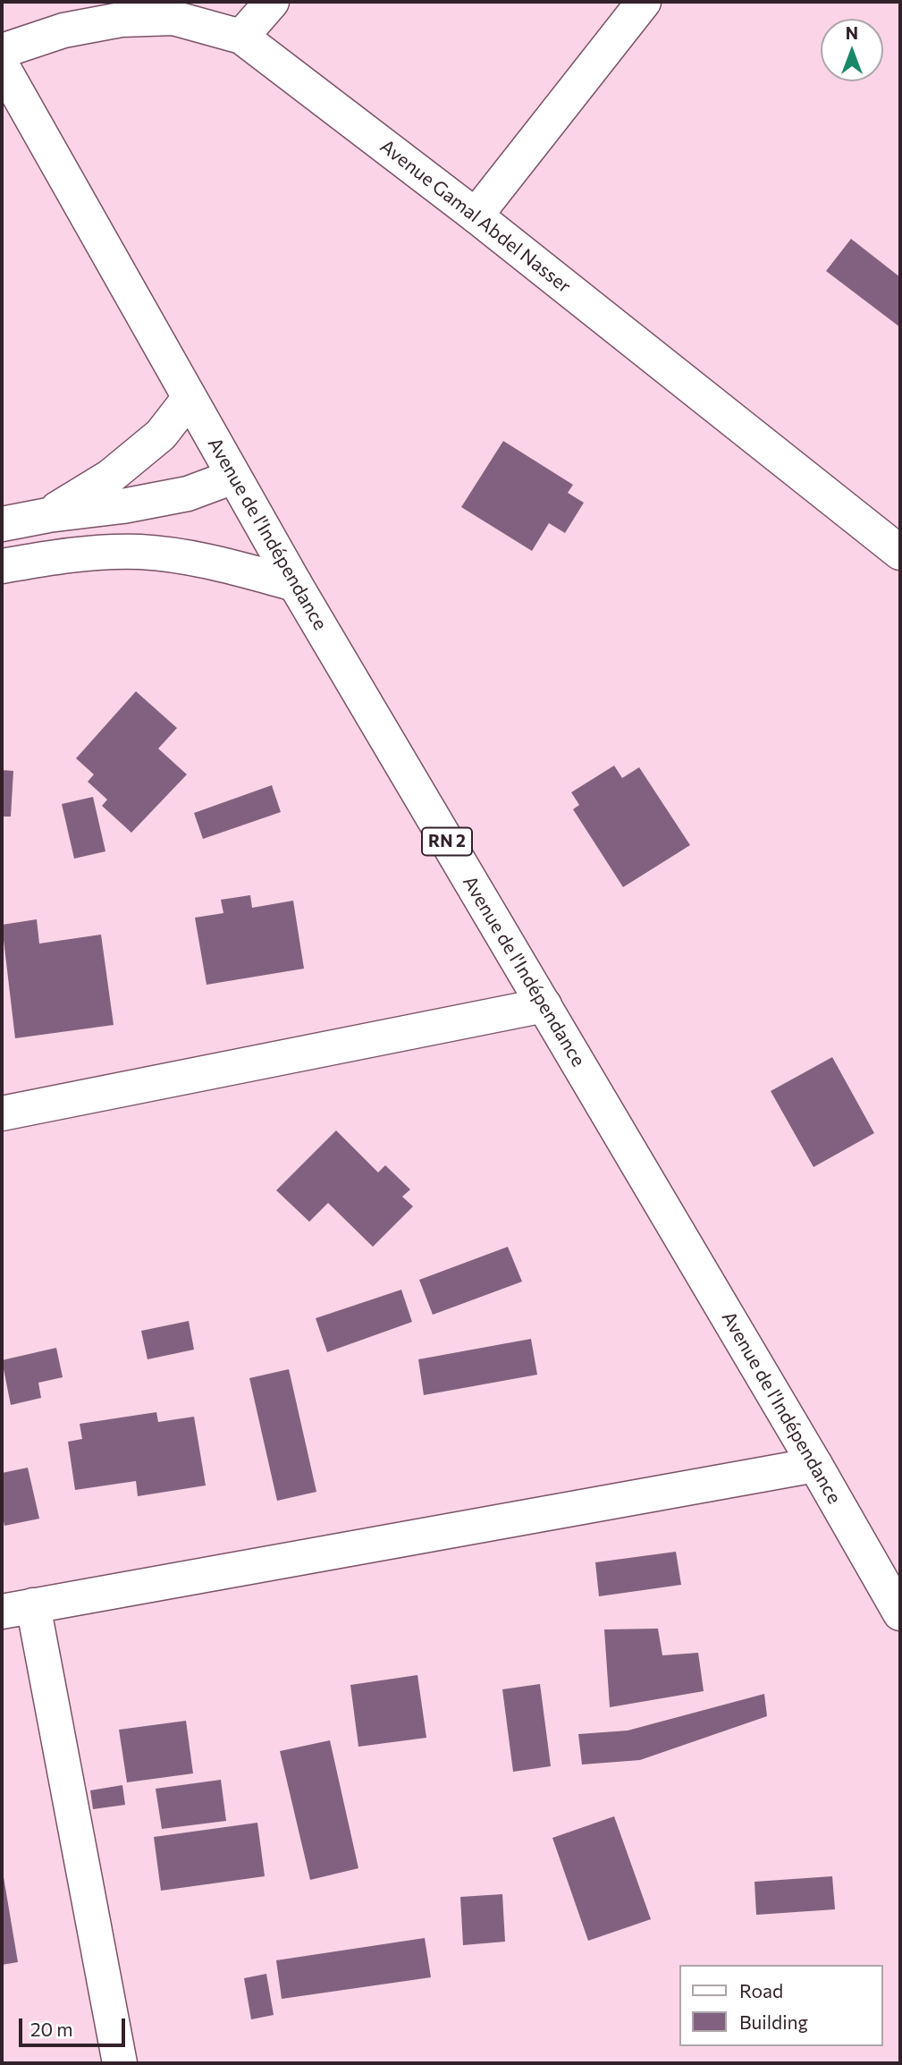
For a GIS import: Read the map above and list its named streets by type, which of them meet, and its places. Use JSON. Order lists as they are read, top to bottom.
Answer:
{
  "streets": {
    "street": ["Avenue Gamal Abdel Nasser", "Avenue de l'Indépendance", "RN 2"]
  },
  "legend": ["Road", "Building"],
  "scale_bar": "20 m",
  "north": "top"
}
